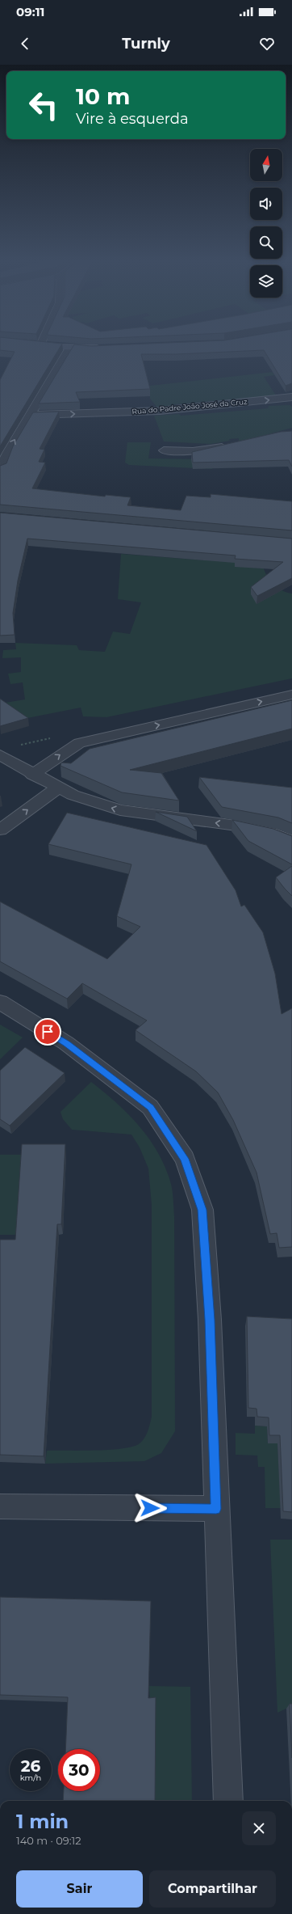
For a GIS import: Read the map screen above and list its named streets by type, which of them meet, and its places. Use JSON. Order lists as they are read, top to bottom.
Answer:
{
  "streets": {
    "street": ["Rua do Padre João José da Cruz"]
  },
  "north": "top",
  "page": {
    "status": "09:11",
    "header": "Turnly",
    "turn": ["10 m", "Vire à esquerda"],
    "speed": "26 km/h",
    "limit": "30",
    "heading": ["1 min", "140 m · 09:12"],
    "buttons": ["Sair", "Compartilhar"]
  }
}
